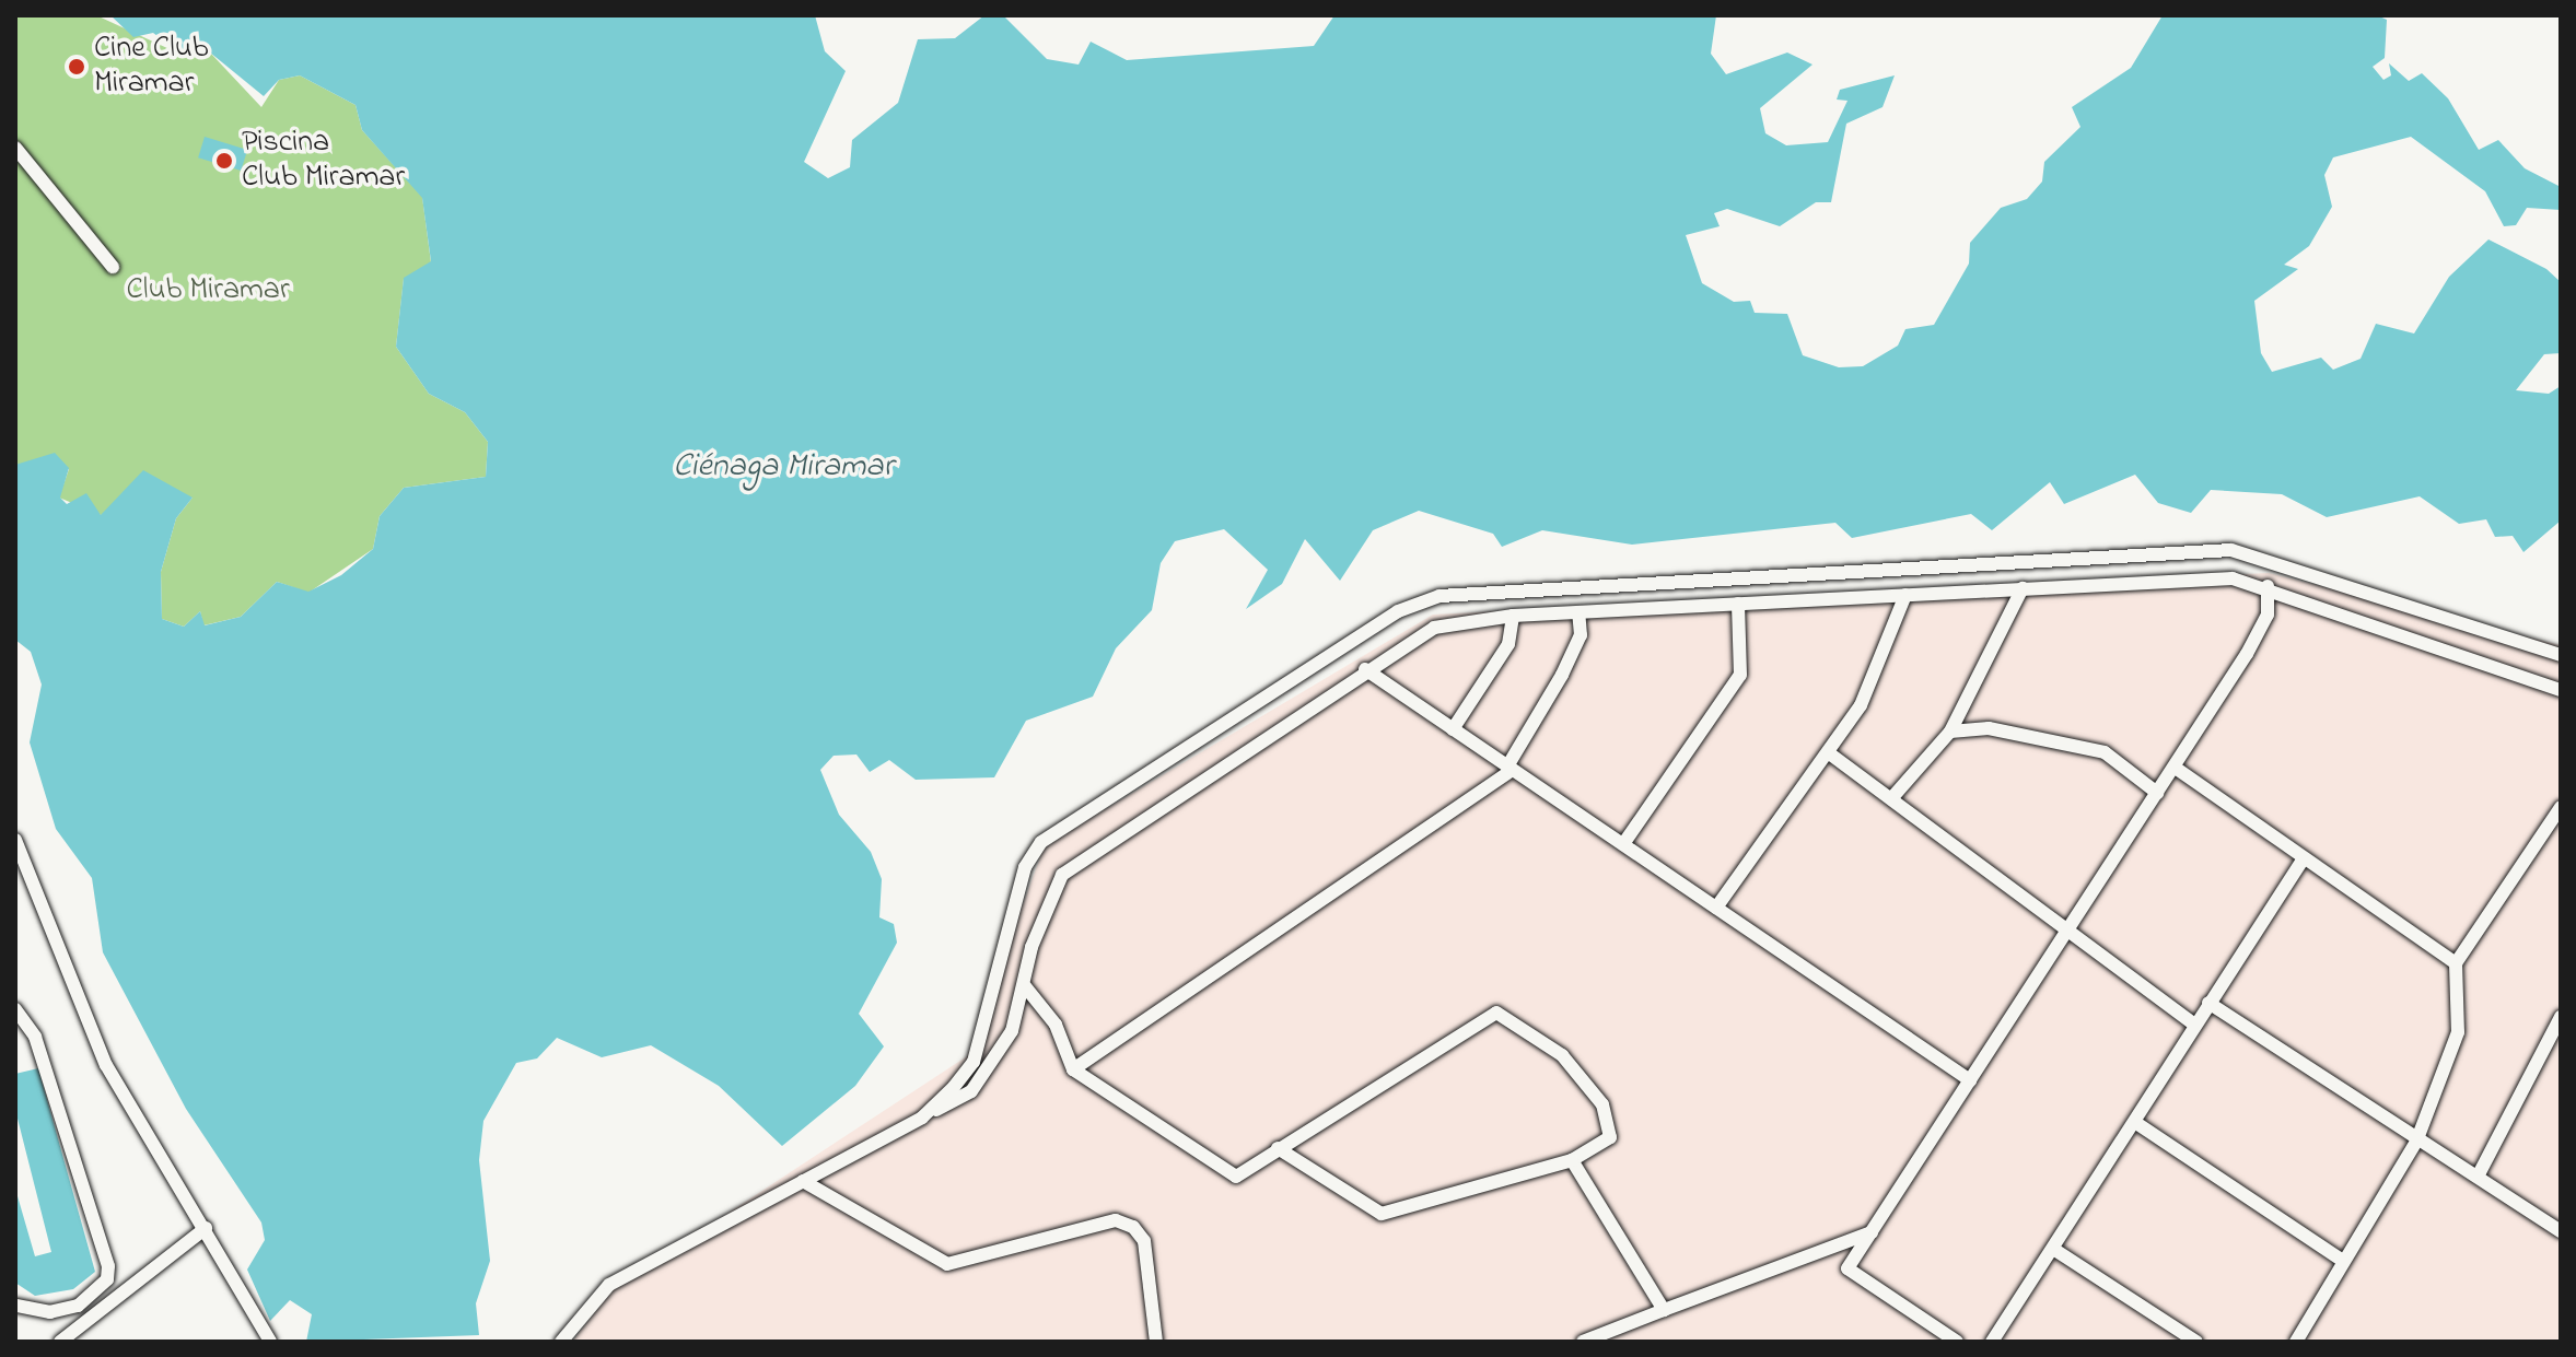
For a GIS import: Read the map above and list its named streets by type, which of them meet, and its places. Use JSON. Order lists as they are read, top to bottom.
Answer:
{
  "water": ["Ciénaga Miramar"],
  "parks": ["Club Miramar"],
  "places": ["Cine Club Miramar", "Piscina Club Miramar"]
}
